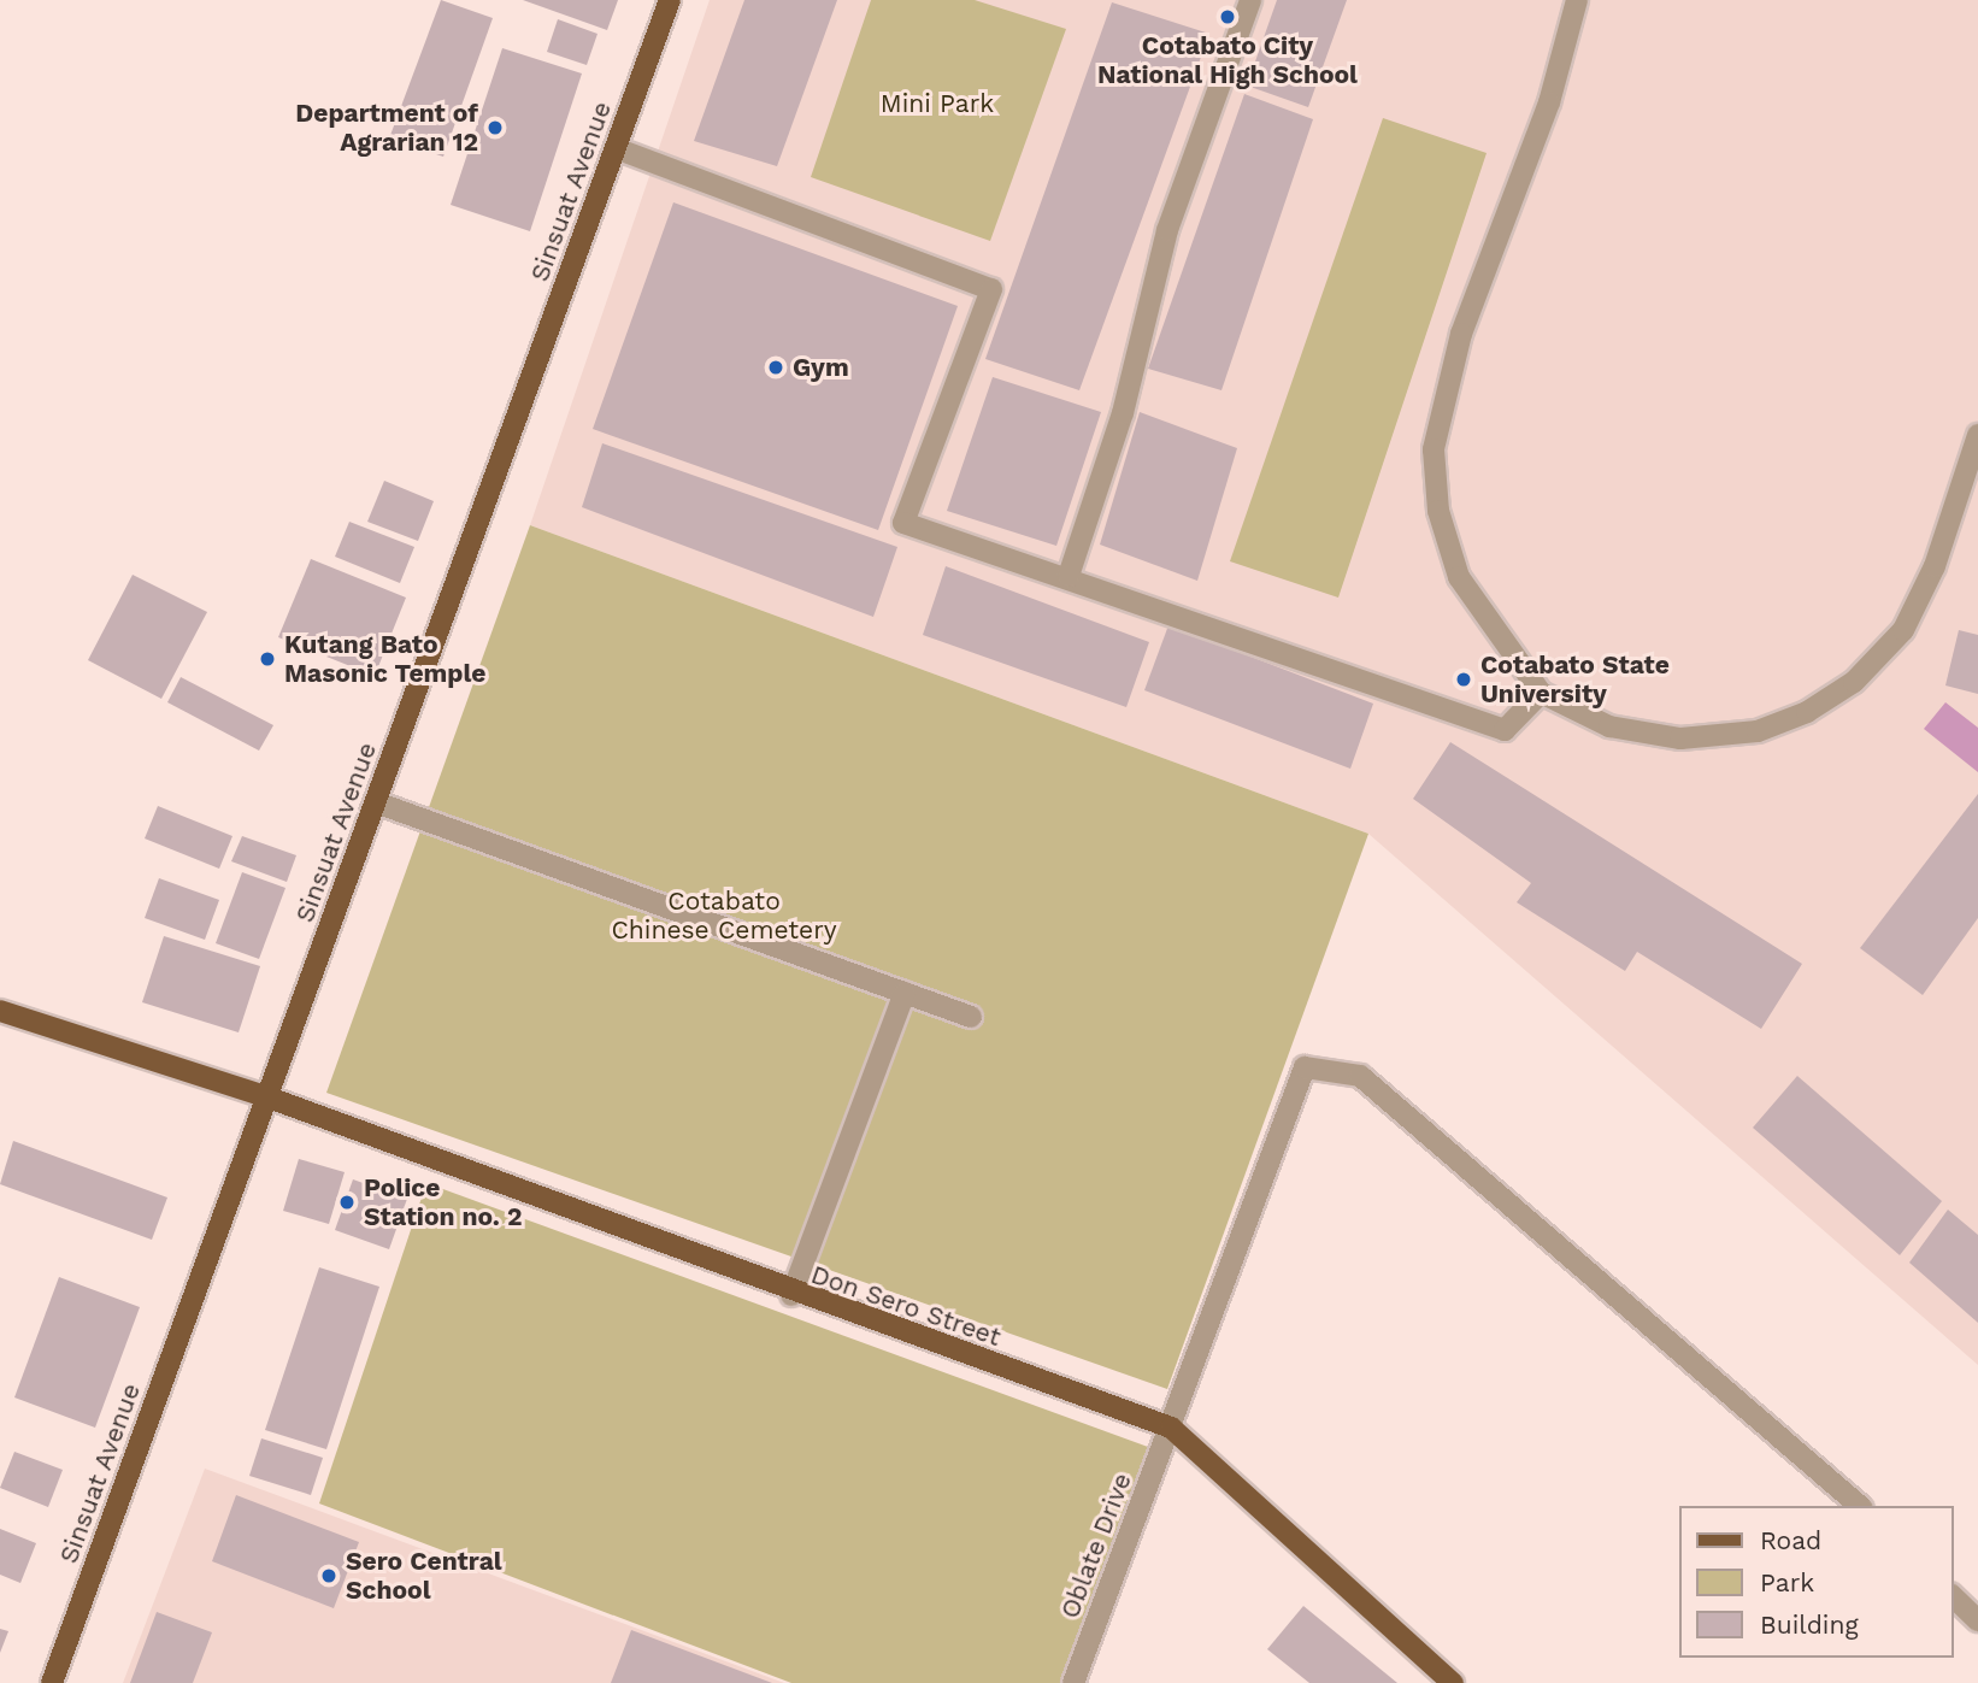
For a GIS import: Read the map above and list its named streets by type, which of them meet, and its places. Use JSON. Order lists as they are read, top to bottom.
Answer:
{
  "streets": {
    "main road": ["Sinsuat Avenue", "Don Sero Street"],
    "street": ["Oblate Drive"]
  },
  "crossings": [
    ["Sinsuat Avenue", "Don Sero Street"],
    ["Don Sero Street", "Oblate Drive"]
  ],
  "parks": ["Mini Park", "Cotabato Chinese Cemetery"],
  "places": [
    "Cotabato City National High School",
    "Department of Agrarian 12",
    "Gym",
    "Kutang Bato Masonic Temple",
    "Cotabato State University",
    "Police Station no. 2",
    "Sero Central School"
  ],
  "legend": ["Road", "Park", "Building"]
}
